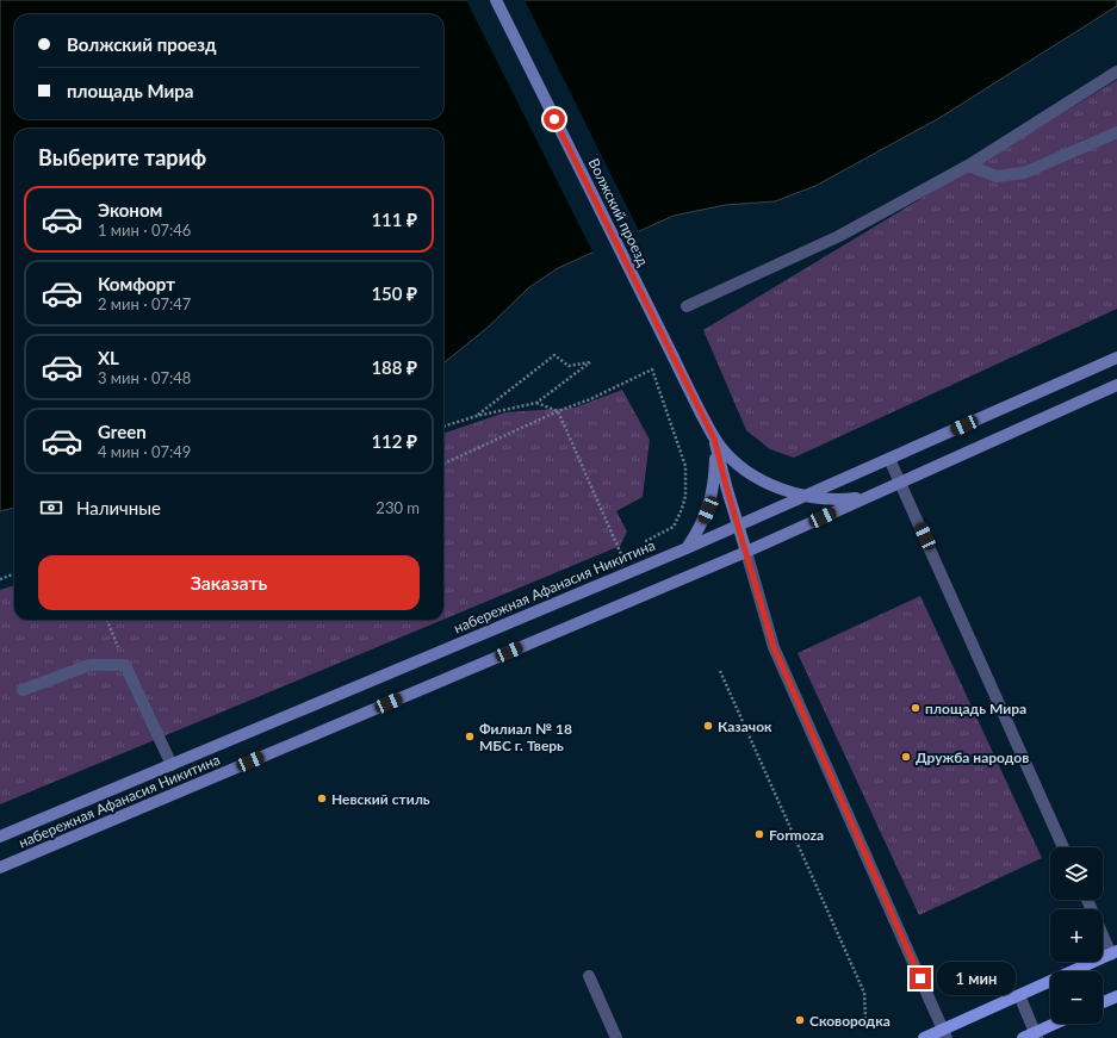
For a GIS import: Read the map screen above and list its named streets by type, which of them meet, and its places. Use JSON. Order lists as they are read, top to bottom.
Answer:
{
  "streets": {
    "main road": ["Волжский проезд", "набережная Афанасия Никитина"]
  },
  "crossings": [
    ["Волжский проезд", "набережная Афанасия Никитина"]
  ],
  "places": [
    "площадь Мира",
    "Казачок",
    "Филиал № 18 МБС г. Тверь",
    "Дружба народов",
    "Невский стиль",
    "Formoza",
    "Сковородка"
  ],
  "page": {
    "banner": ["Волжский проезд", "площадь Мира"],
    "heading": "Выберите тариф",
    "list": [
      {
        "name": "Эконом",
        "note": "1 мин · 07:46",
        "value": "111 ₽"
      },
      {
        "name": "Комфорт",
        "note": "2 мин · 07:47",
        "value": "150 ₽"
      },
      {
        "name": "XL",
        "note": "3 мин · 07:48",
        "value": "188 ₽"
      },
      {
        "name": "Green",
        "note": "4 мин · 07:49",
        "value": "112 ₽"
      }
    ],
    "pay": ["Наличные", "230 m"],
    "buttons": "Заказать",
    "map_buttons": ["+", "−"],
    "bubble": "1 мин"
  }
}
